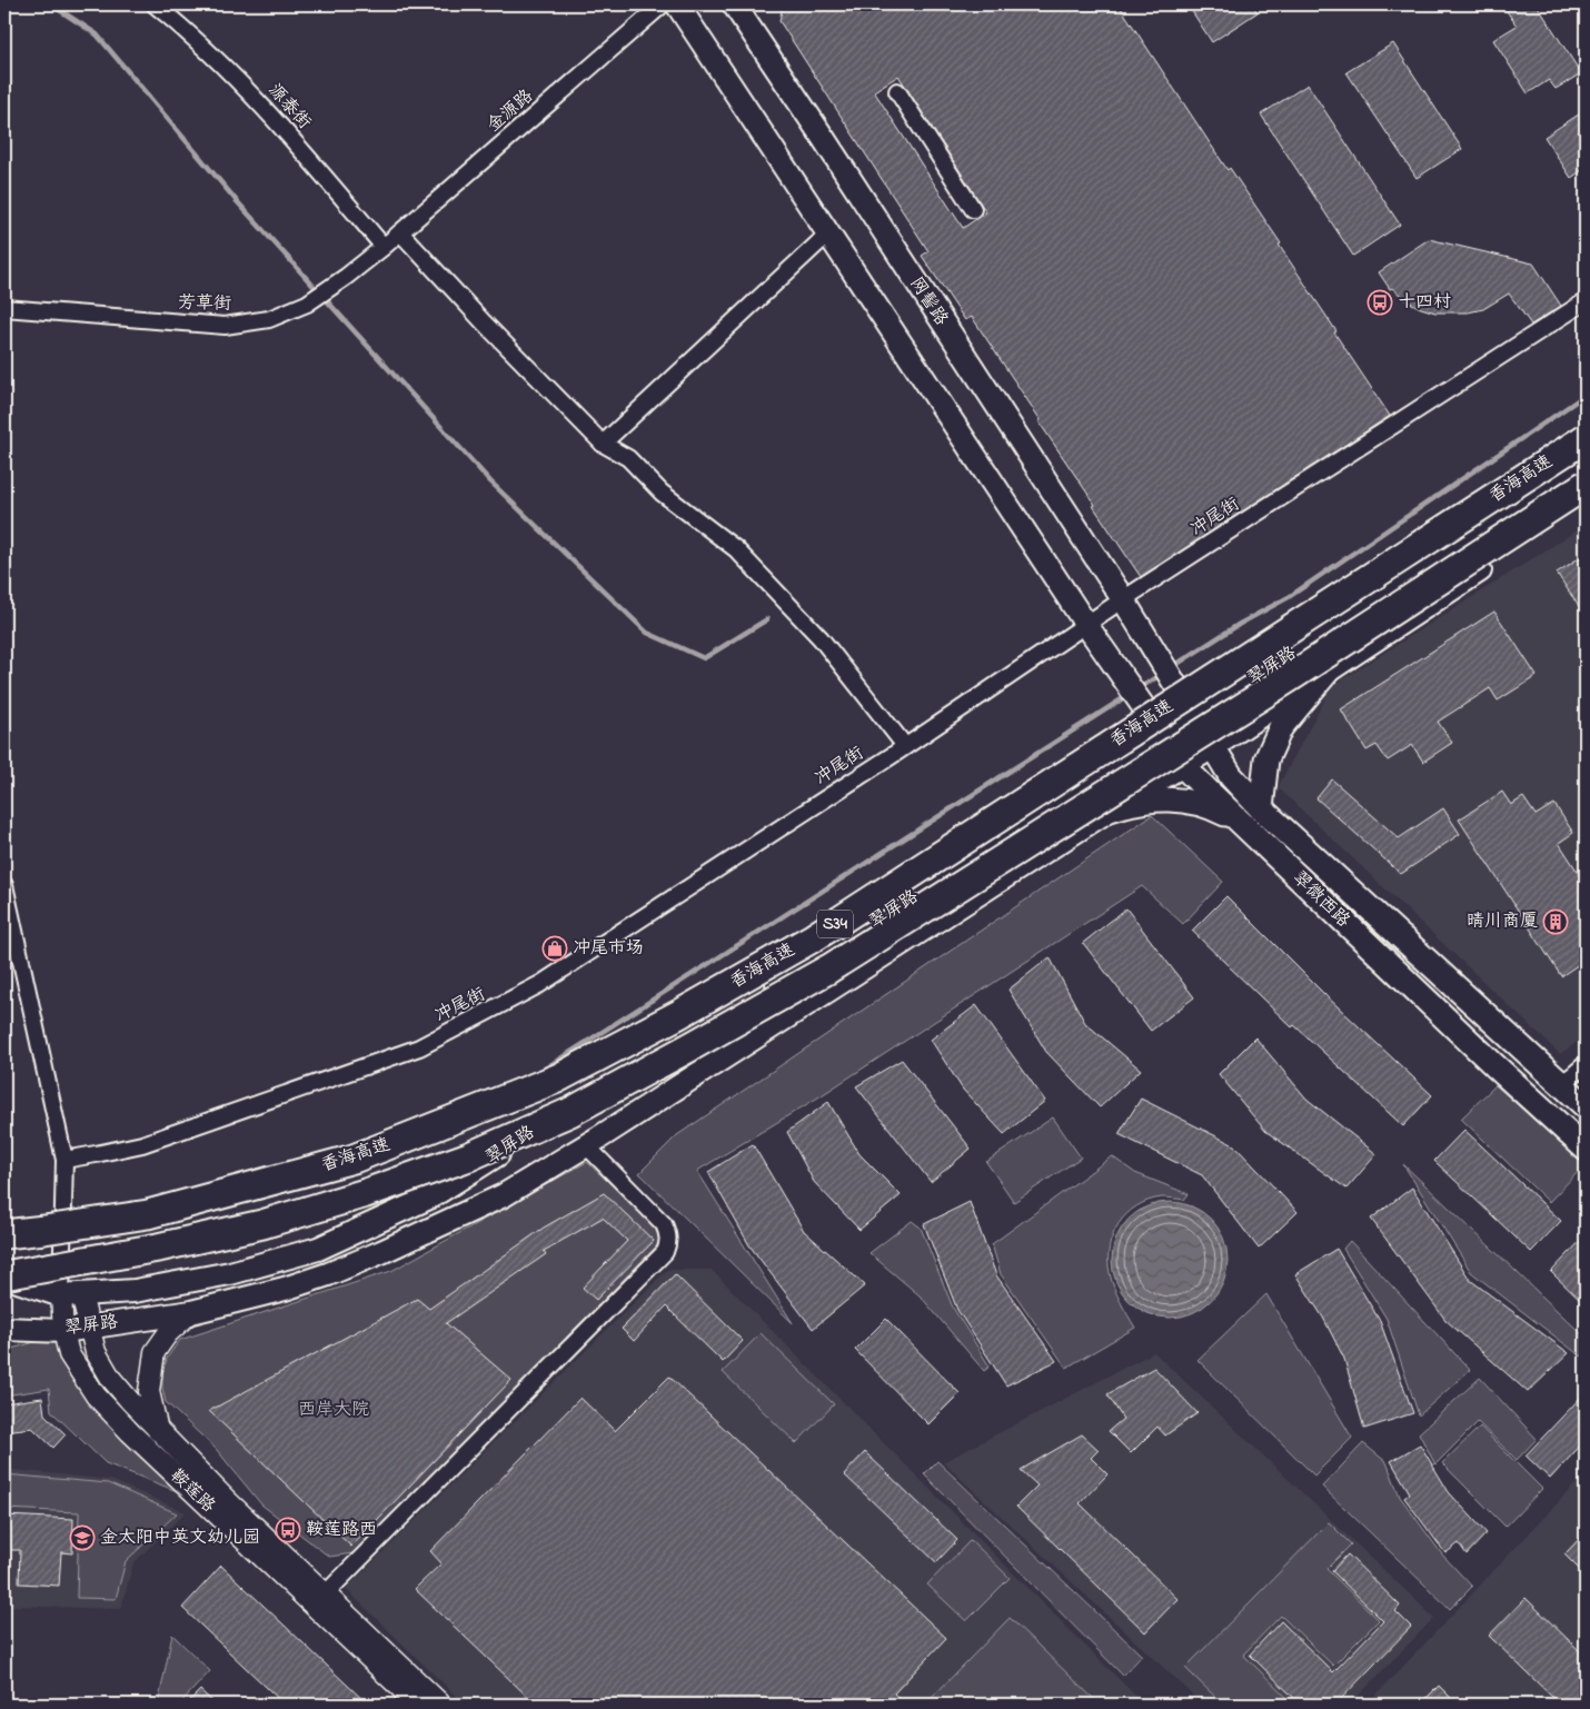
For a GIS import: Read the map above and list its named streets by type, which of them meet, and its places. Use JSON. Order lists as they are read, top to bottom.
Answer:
{
  "streets": {
    "highway": ["香海高速", "S34"],
    "main road": ["网髻路", "翠屏路", "翠微西路"],
    "street": [
      "源泰街",
      "金源路",
      "芳草街",
      "冲尾街",
      "鞍莲路"
    ]
  },
  "crossings": [
    ["源泰街", "金源路"],
    ["源泰街", "芳草街"],
    ["金源路", "芳草街"],
    ["网髻路", "冲尾街"],
    ["网髻路", "翠微西路"],
    ["香海高速", "翠屏路"],
    ["冲尾街", "翠微西路"],
    ["翠屏路", "翠微西路"],
    ["翠屏路", "鞍莲路"]
  ],
  "parks": ["西岸大院"],
  "places": {
    "bus stop": ["十四村", "鞍莲路西"],
    "building": ["晴川商厦"],
    "shop": ["冲尾市场"],
    "school or university": ["金太阳中英文幼儿园"]
  }
}
